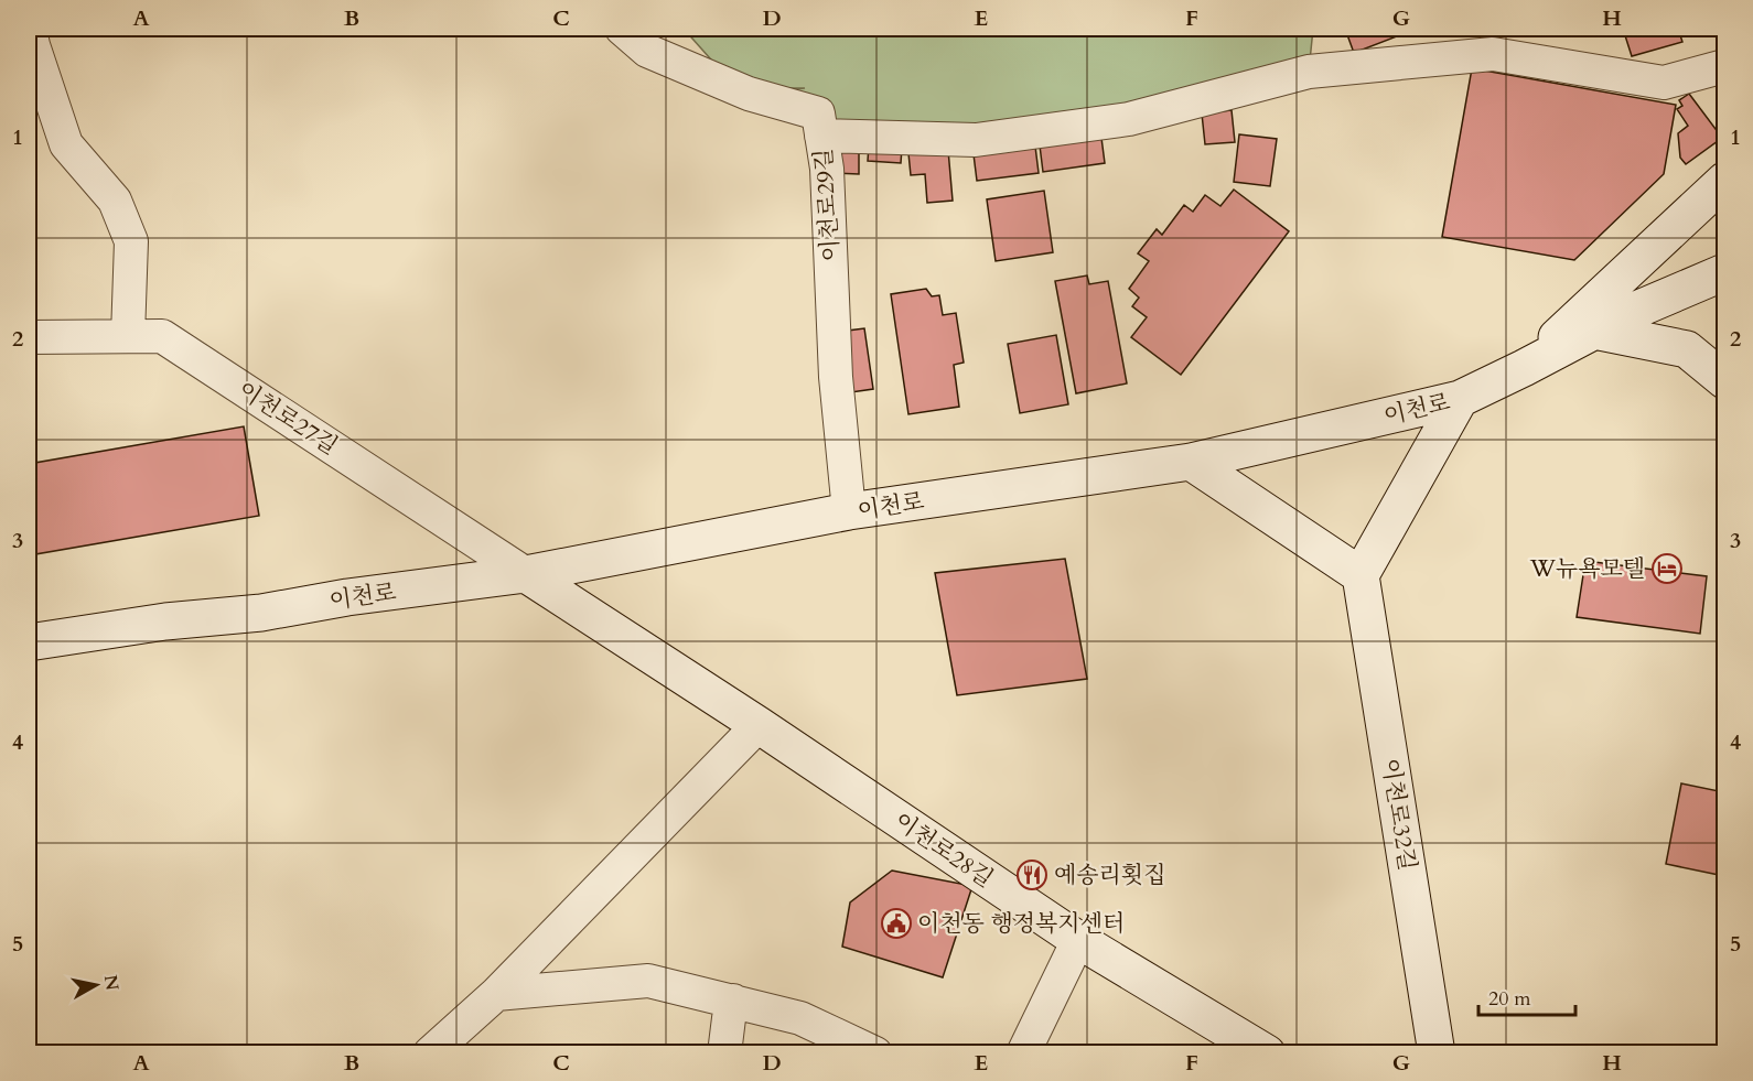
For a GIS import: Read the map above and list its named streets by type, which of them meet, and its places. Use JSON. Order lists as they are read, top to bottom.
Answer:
{
  "streets": {
    "main road": ["이천로", "이천로32길", "이천로28길"],
    "street": ["이천로29길", "이천로27길"]
  },
  "crossings": [
    ["이천로29길", "이천로"],
    ["이천로", "이천로27길"],
    ["이천로", "이천로28길"],
    ["이천로27길", "이천로28길"]
  ],
  "places": {
    "hotel": ["W뉴욕모텔"],
    "restaurant": ["예송리횟집"],
    "public building": ["이천동 행정복지센터"]
  },
  "scale_bar": "20 m",
  "north": "right",
  "grid": {
    "columns": [
      "A",
      "B",
      "C",
      "D",
      "E",
      "F",
      "G",
      "H"
    ],
    "rows": [
      "1",
      "2",
      "3",
      "4",
      "5"
    ]
  }
}
